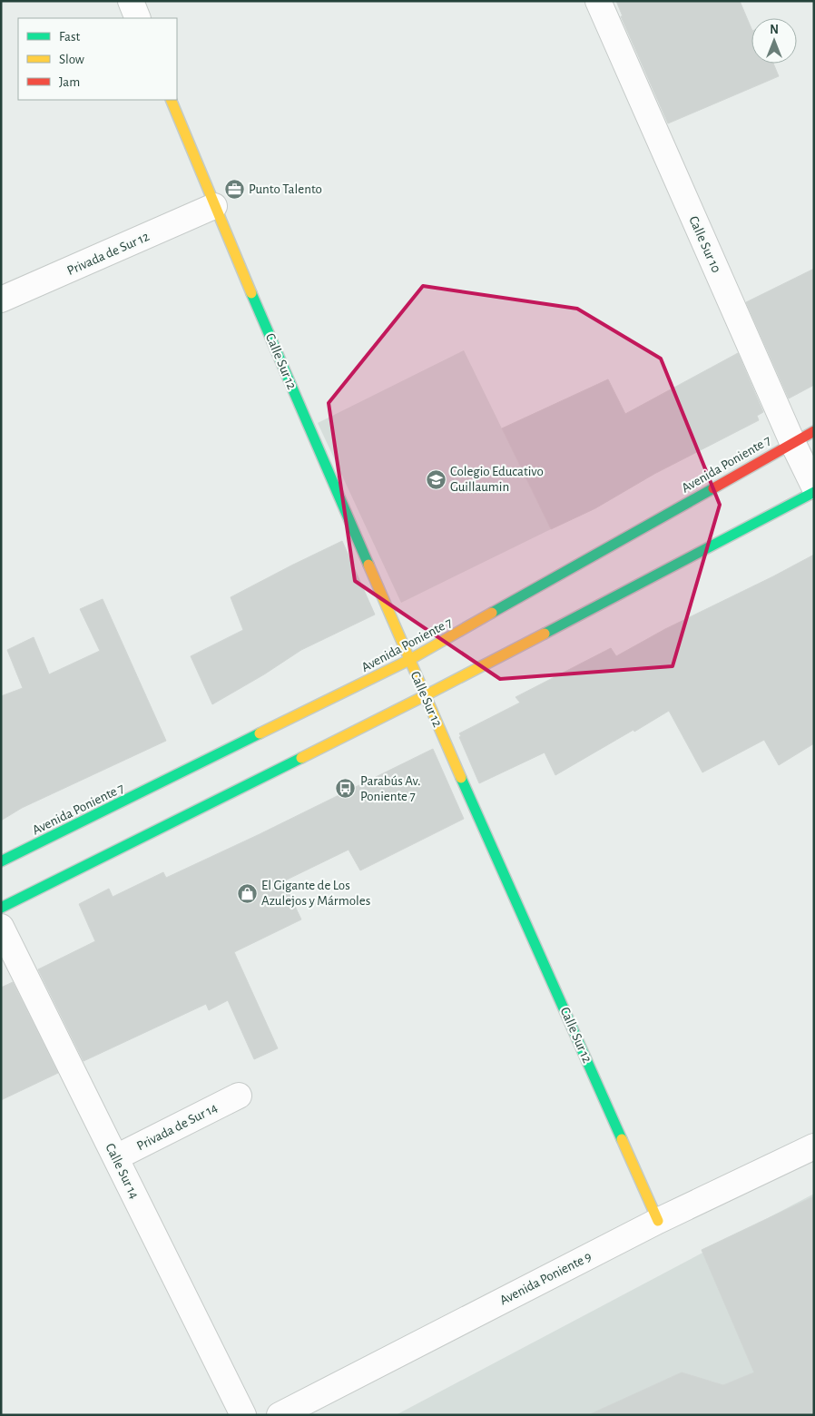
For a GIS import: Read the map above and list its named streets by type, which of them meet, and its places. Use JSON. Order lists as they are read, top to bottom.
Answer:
{
  "streets": {
    "main road": ["Calle Sur 12", "Avenida Poniente 7"],
    "street": [
      "Calle Sur 10",
      "Privada de Sur 12",
      "Privada de Sur 14",
      "Calle Sur 14",
      "Avenida Poniente 9"
    ]
  },
  "crossings": [
    ["Calle Sur 10", "Avenida Poniente 7"],
    ["Privada de Sur 12", "Calle Sur 12"],
    ["Calle Sur 12", "Avenida Poniente 7"],
    ["Calle Sur 12", "Avenida Poniente 9"],
    ["Privada de Sur 14", "Calle Sur 14"]
  ],
  "places": {
    "office": ["Punto Talento"],
    "school or university": ["Colegio Educativo Guillaumin"],
    "bus stop": ["Parabús Av. Poniente 7"],
    "shop": ["El Gigante de Los Azulejos y Mármoles"]
  },
  "legend": ["Fast", "Slow", "Jam"],
  "north": "top"
}
